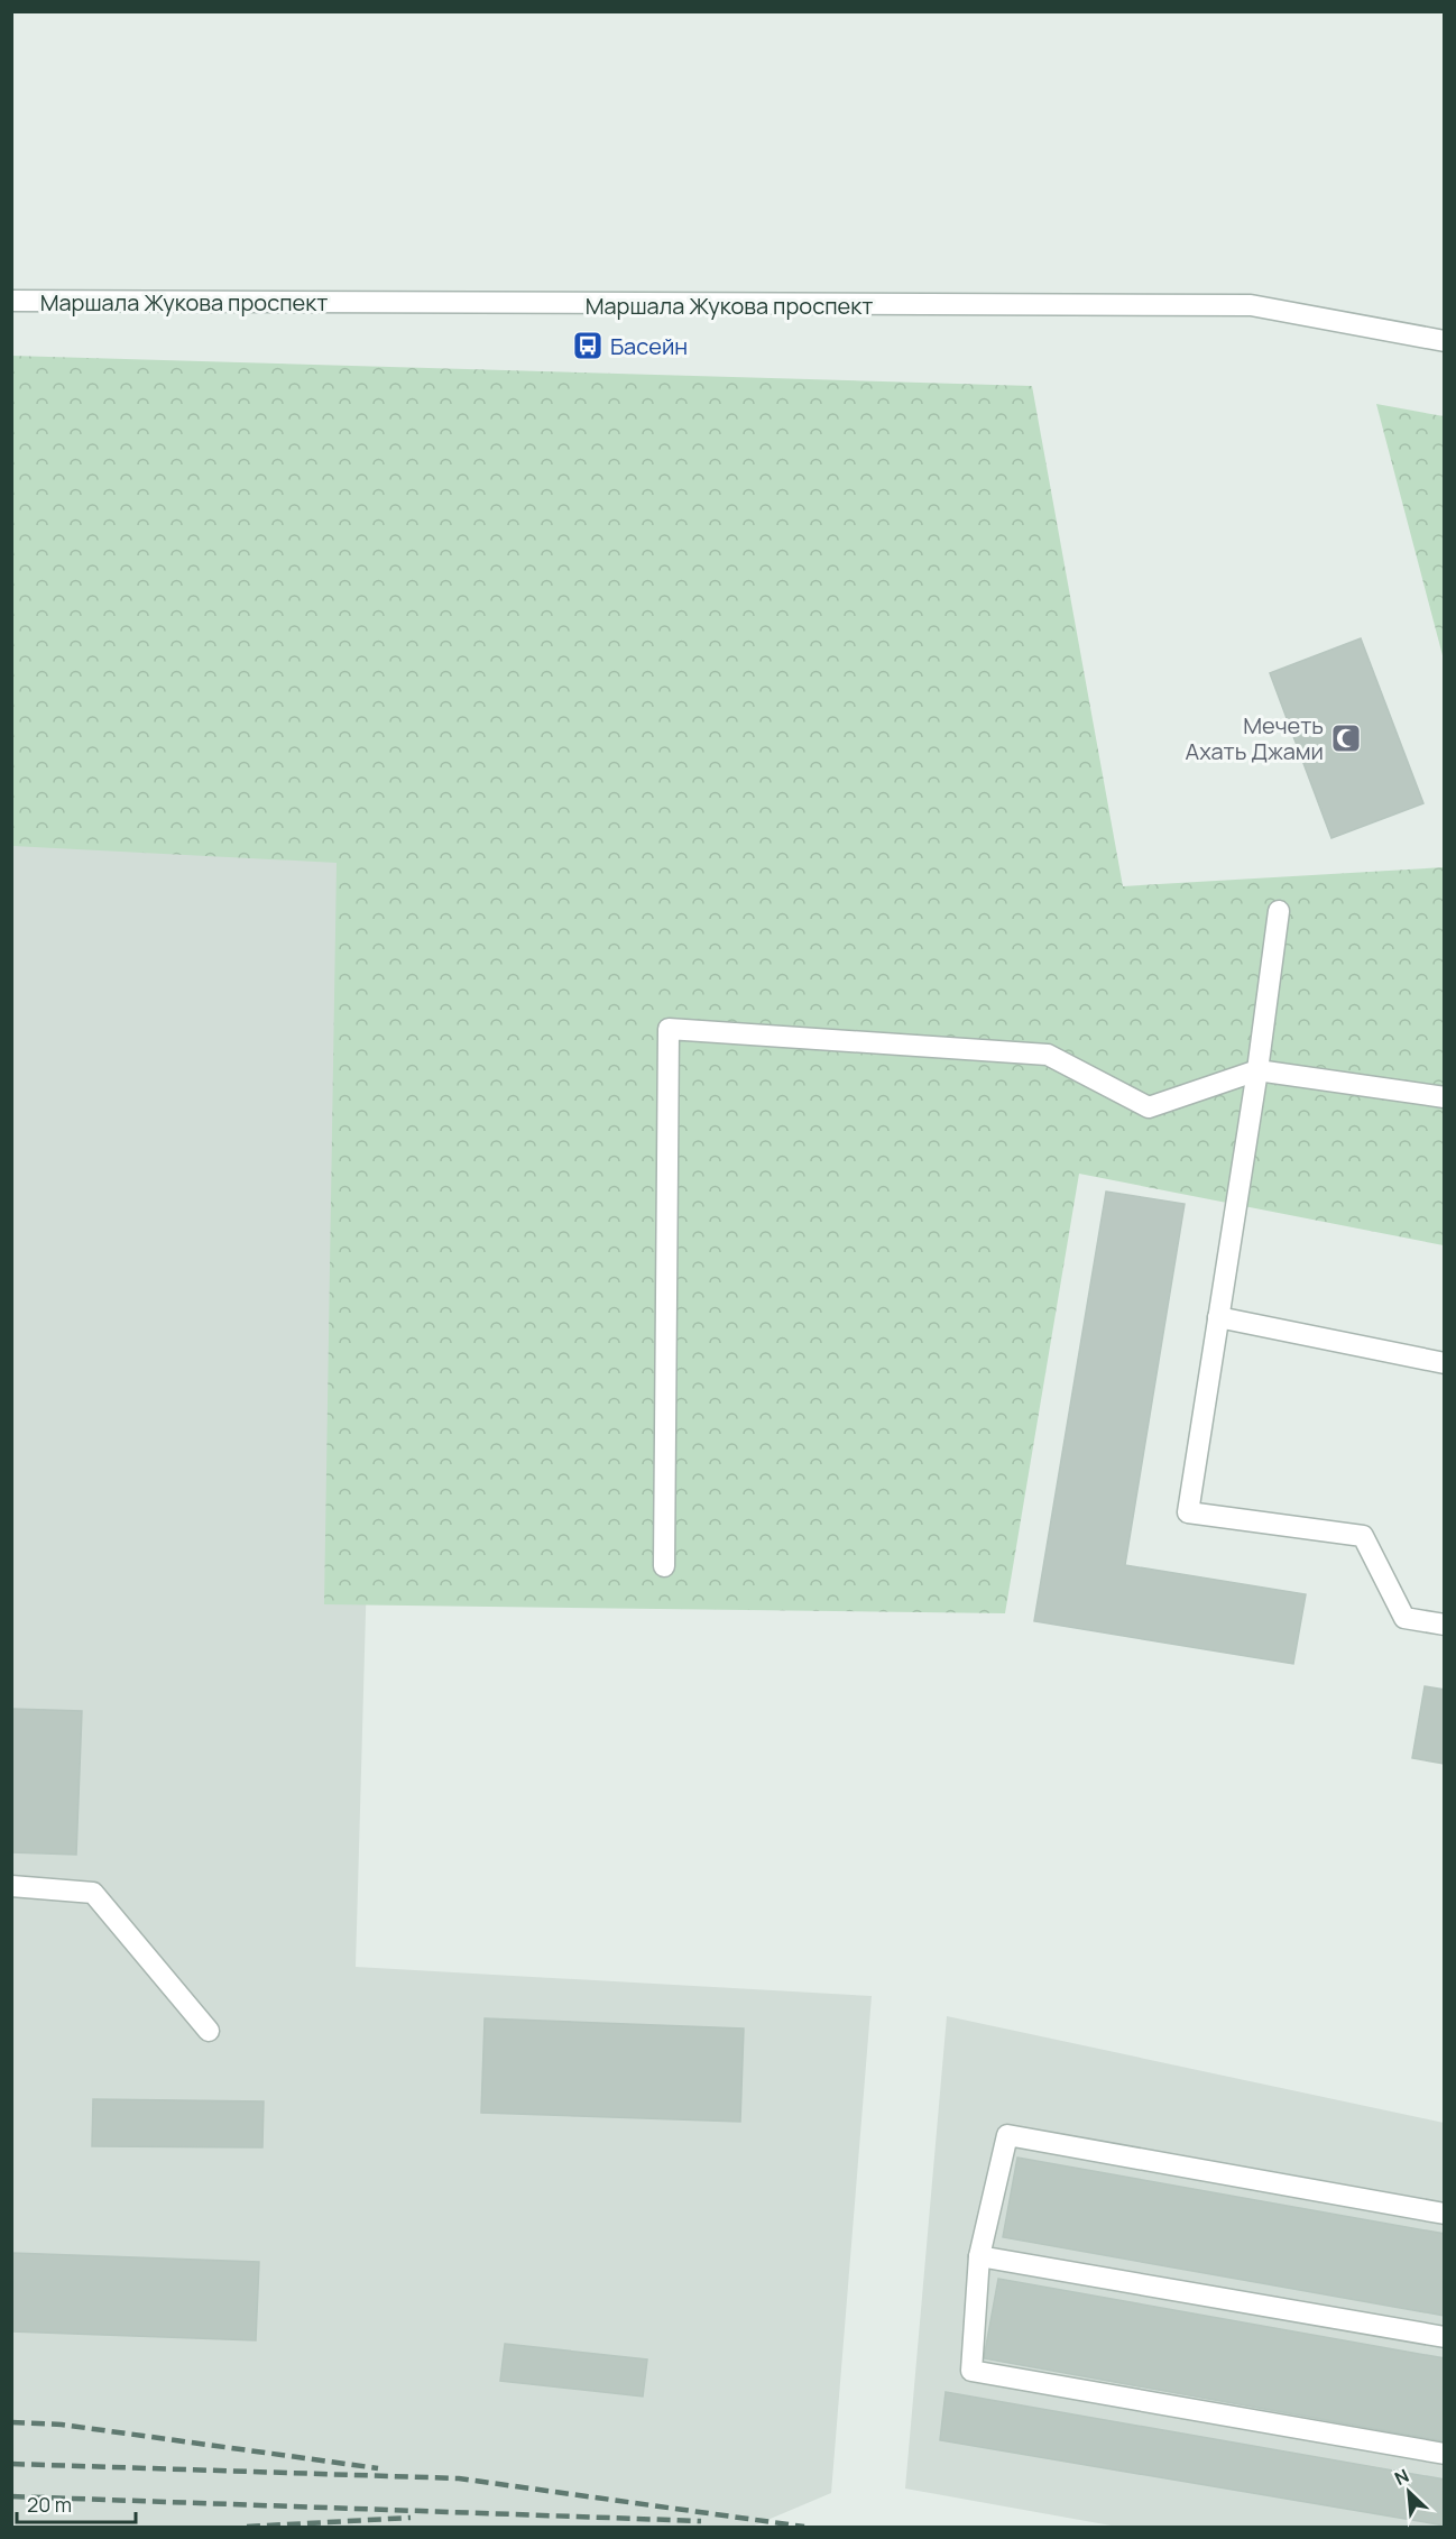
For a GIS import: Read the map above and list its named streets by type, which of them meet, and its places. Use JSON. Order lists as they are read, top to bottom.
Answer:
{
  "streets": {
    "street": ["Маршала Жукова проспект"]
  },
  "places": {
    "bus stop": ["Басейн"],
    "mosque": ["Мечеть Ахать Джами"]
  },
  "scale_bar": "20 m",
  "north": "top left"
}
